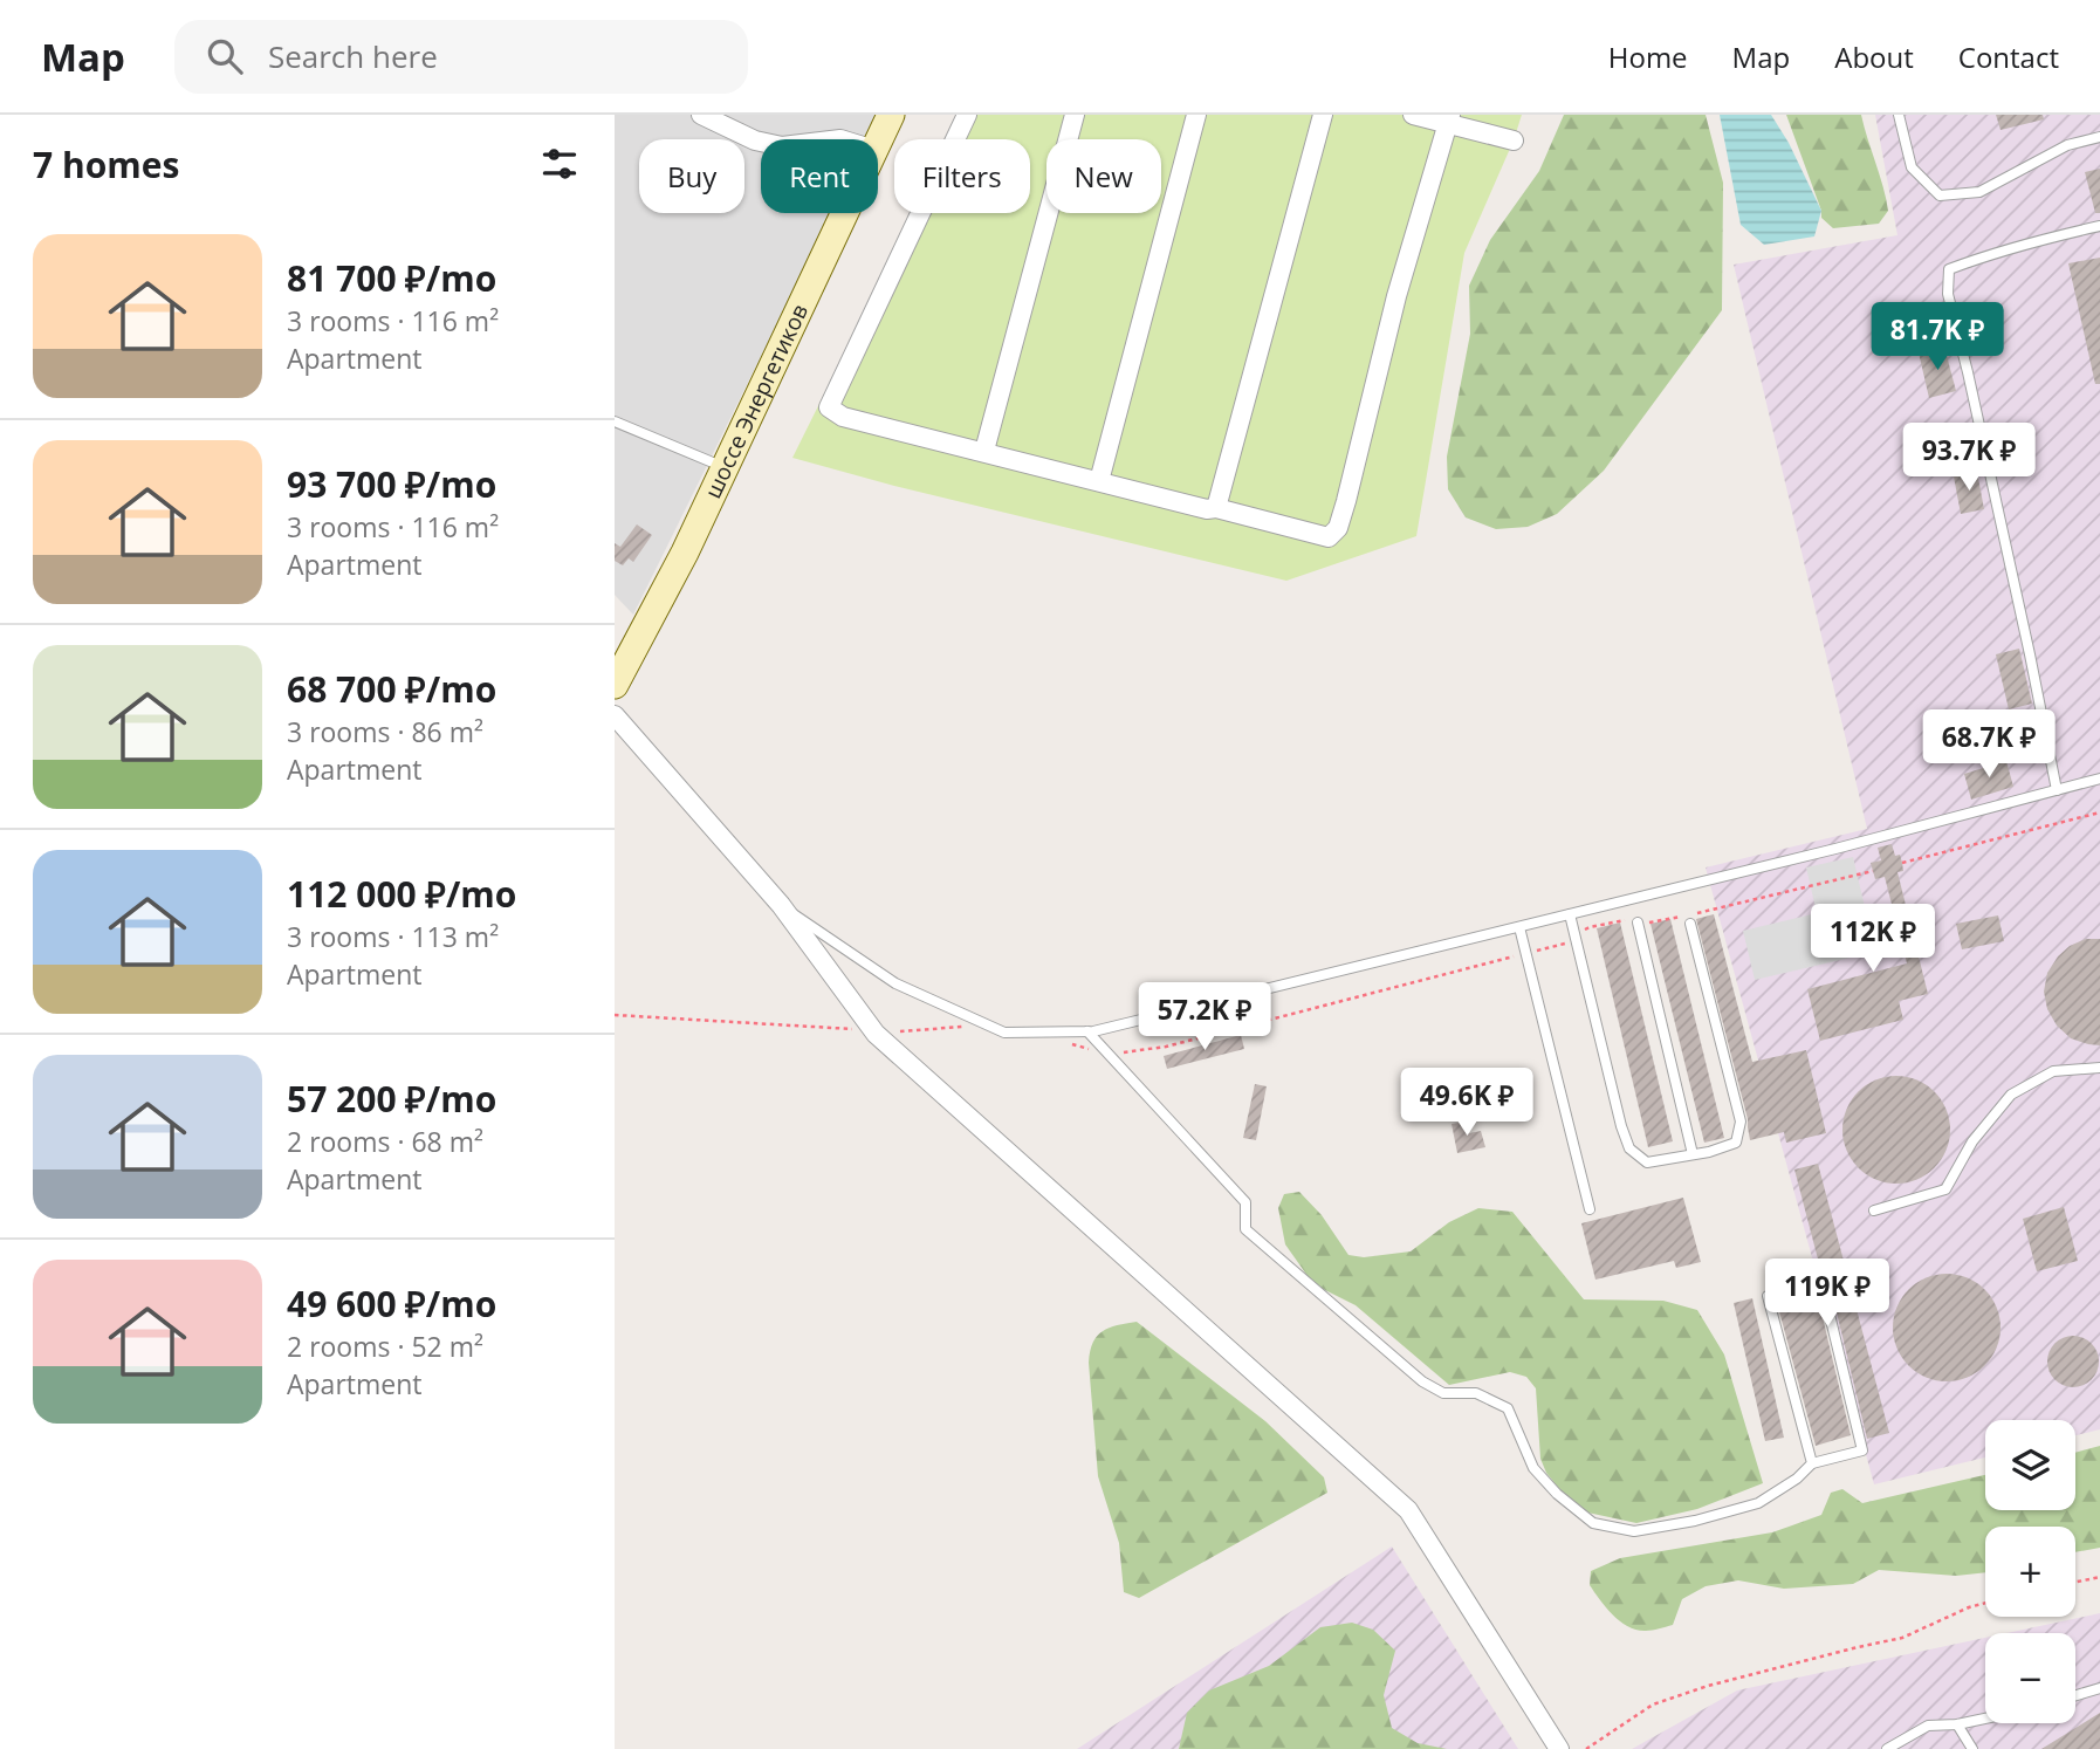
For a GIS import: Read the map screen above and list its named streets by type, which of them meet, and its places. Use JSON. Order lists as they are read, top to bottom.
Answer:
{
  "streets": {
    "main road": ["шоссе Энергетиков"]
  },
  "page": {
    "header": "Map",
    "search": "Search here",
    "nav": [
      "Home",
      "Map",
      "About",
      "Contact"
    ],
    "heading": "7 homes",
    "chip": [
      "Buy",
      "Rent",
      "Filters",
      "New"
    ],
    "list": [
      {
        "name": "81 700 ₽/mo",
        "note": "3 rooms · 116 m² · Apartment"
      },
      {
        "name": "93 700 ₽/mo",
        "note": "3 rooms · 116 m² · Apartment"
      },
      {
        "name": "68 700 ₽/mo",
        "note": "3 rooms · 86 m² · Apartment"
      },
      {
        "name": "112 000 ₽/mo",
        "note": "3 rooms · 113 m² · Apartment"
      },
      {
        "name": "57 200 ₽/mo",
        "note": "2 rooms · 68 m² · Apartment"
      },
      {
        "name": "49 600 ₽/mo",
        "note": "2 rooms · 52 m² · Apartment"
      }
    ],
    "price": [
      "81.7K ₽",
      "93.7K ₽",
      "68.7K ₽",
      "112K ₽",
      "57.2K ₽",
      "49.6K ₽",
      "119K ₽"
    ],
    "map_buttons": ["+", "−"]
  }
}
